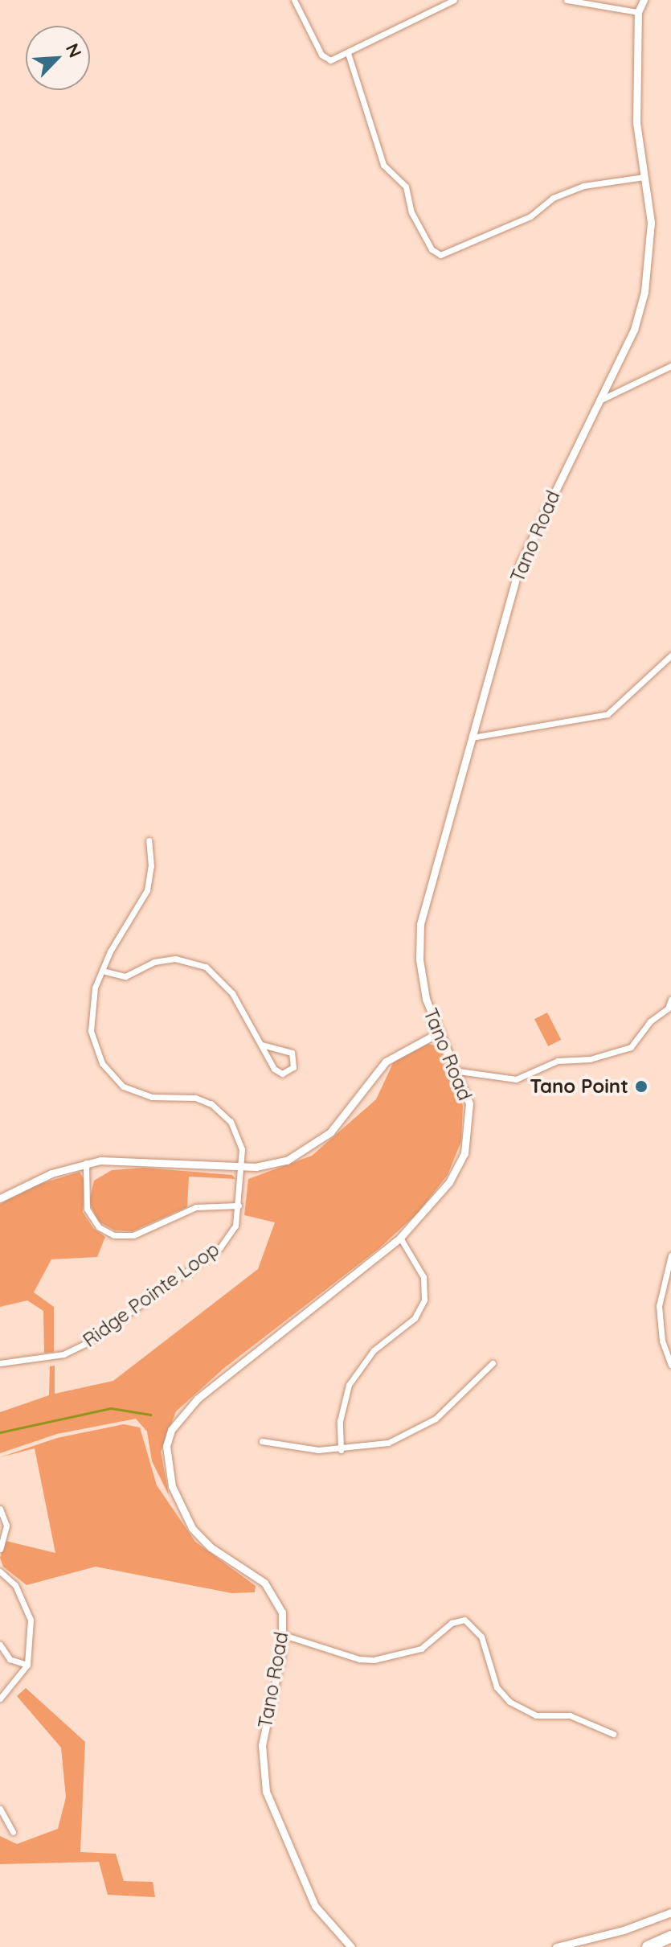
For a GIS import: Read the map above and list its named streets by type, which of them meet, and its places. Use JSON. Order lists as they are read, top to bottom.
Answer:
{
  "streets": {
    "street": ["Tano Road", "Ridge Pointe Loop"]
  },
  "places": ["Tano Point"],
  "north": "top right"
}
